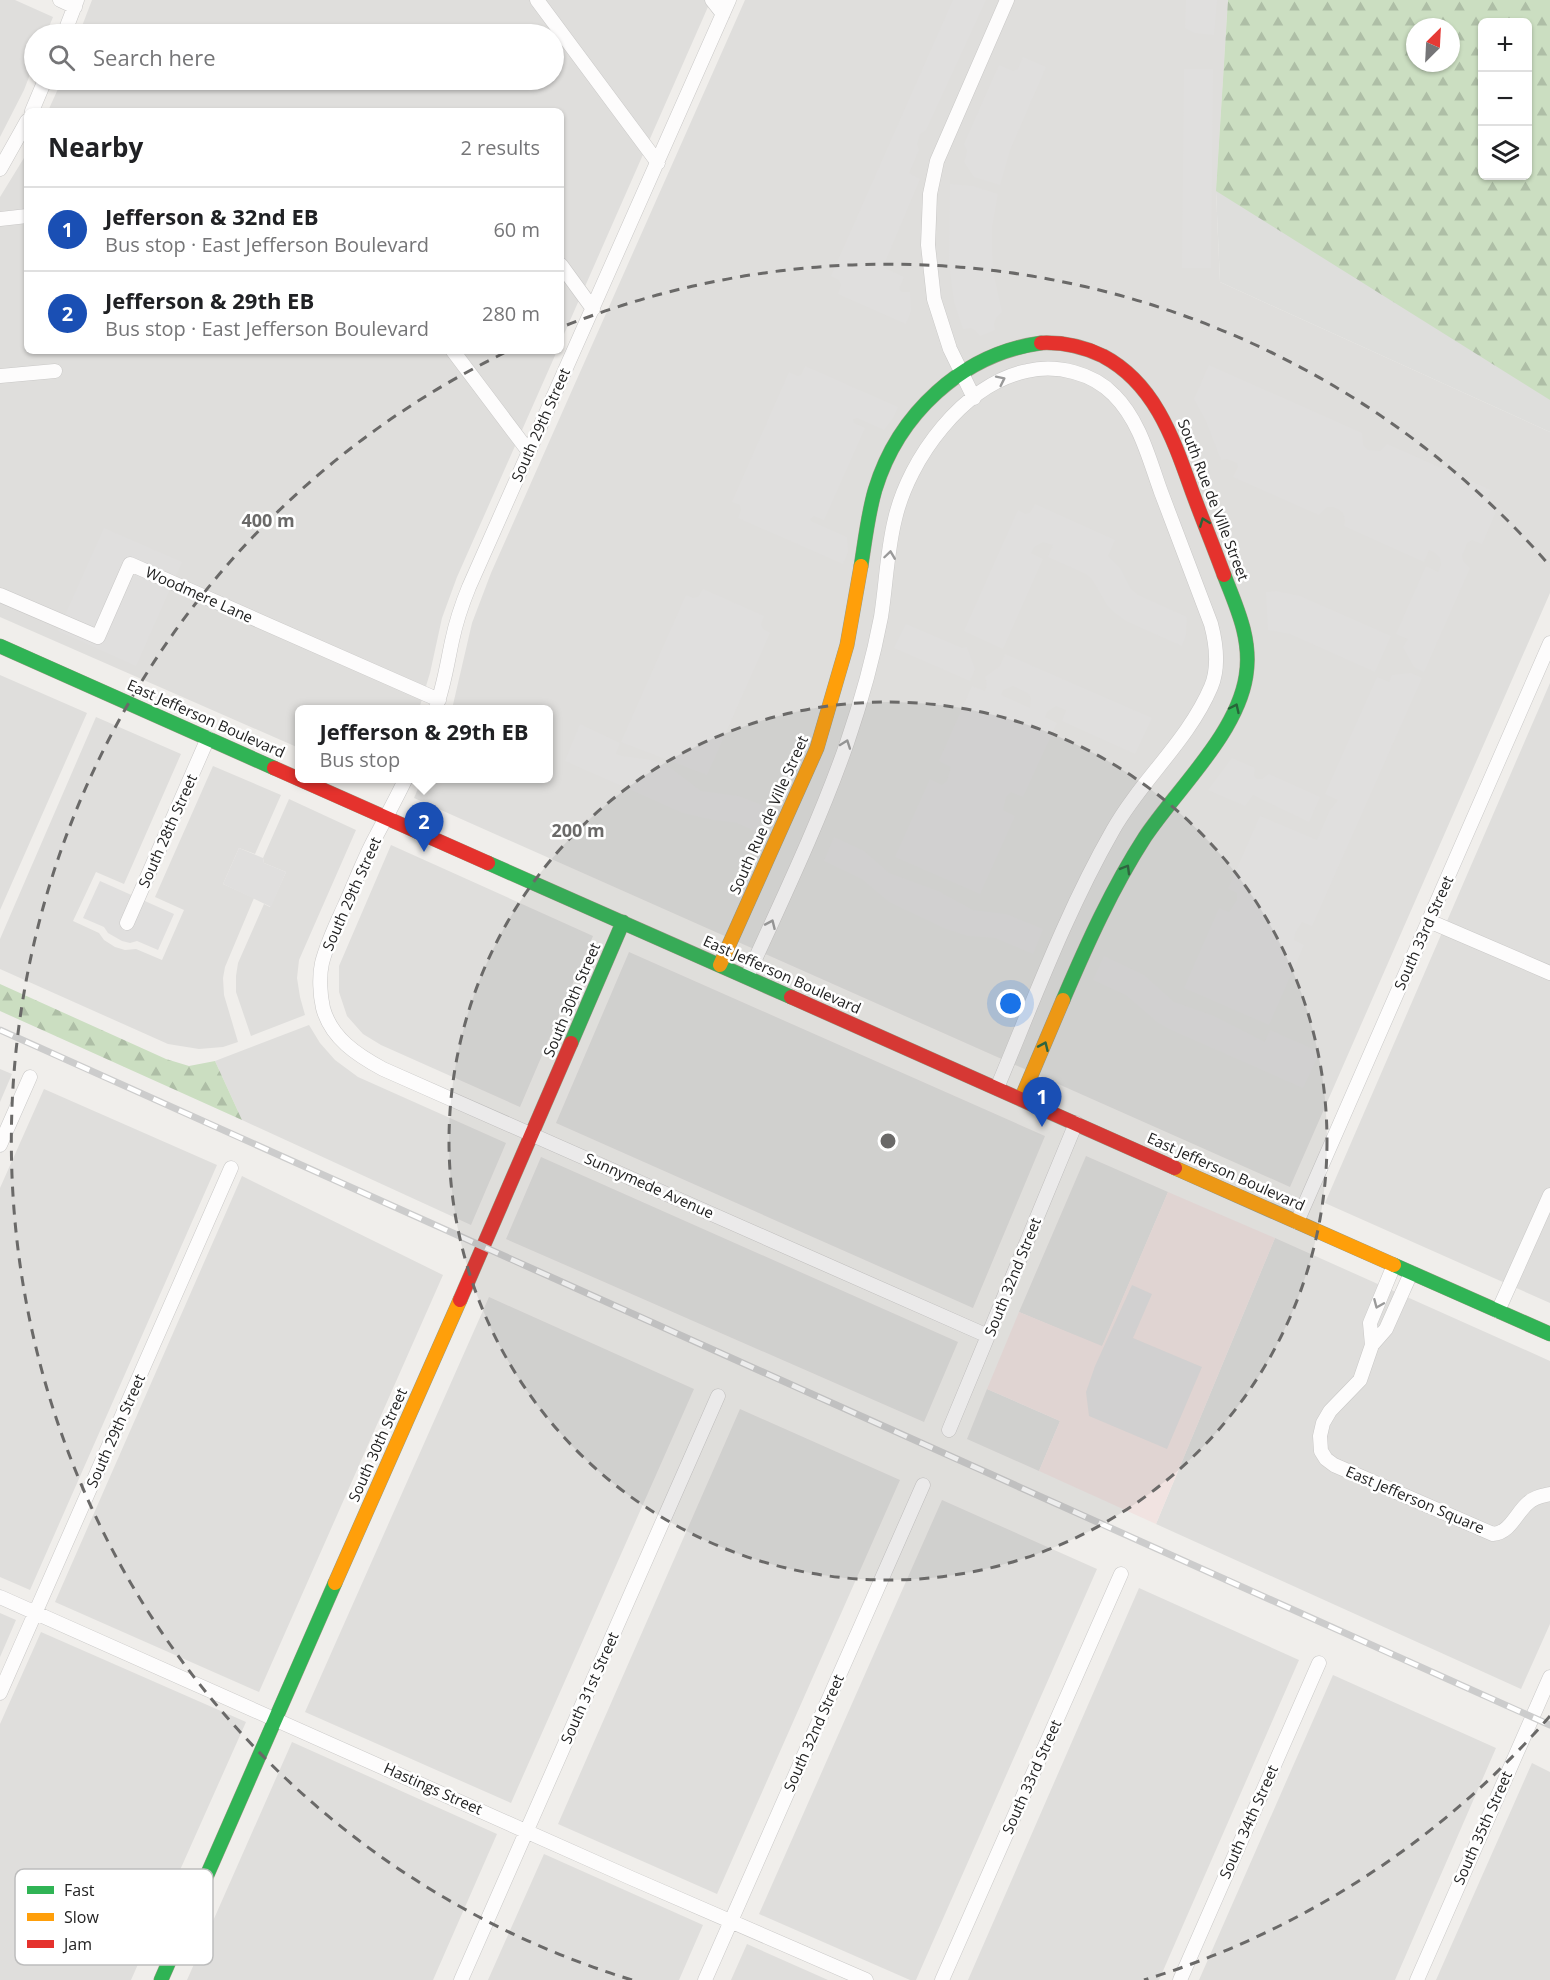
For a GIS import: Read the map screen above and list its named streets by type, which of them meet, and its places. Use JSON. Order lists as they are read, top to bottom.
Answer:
{
  "streets": {
    "street": [
      "South 29th Street",
      "South Rue de Ville Street",
      "Woodmere Lane",
      "East Jefferson Boulevard",
      "South 28th Street",
      "South 33rd Street",
      "South 30th Street",
      "Sunnymede Avenue",
      "South 32nd Street",
      "East Jefferson Square",
      "South 31st Street",
      "Hastings Street",
      "South 34th Street",
      "South 35th Street"
    ]
  },
  "crossings": [
    ["South 29th Street", "Woodmere Lane"],
    ["South 29th Street", "East Jefferson Boulevard"],
    ["South 29th Street", "Sunnymede Avenue"],
    ["South 29th Street", "Hastings Street"],
    ["South Rue de Ville Street", "East Jefferson Boulevard"],
    ["East Jefferson Boulevard", "South 28th Street"],
    ["East Jefferson Boulevard", "South 33rd Street"],
    ["East Jefferson Boulevard", "South 30th Street"],
    ["East Jefferson Boulevard", "South 32nd Street"],
    ["East Jefferson Boulevard", "East Jefferson Square"],
    ["South 30th Street", "Sunnymede Avenue"],
    ["South 30th Street", "Hastings Street"],
    ["Sunnymede Avenue", "South 32nd Street"],
    ["South 32nd Street", "Hastings Street"],
    ["South 31st Street", "Hastings Street"]
  ],
  "legend": ["Fast", "Slow", "Jam"],
  "north": "top right",
  "page": {
    "map_buttons": ["+", "−"],
    "search": "Search here",
    "heading": ["Nearby", "2 results"],
    "list": [
      {
        "mark": "1",
        "name": "Jefferson & 32nd EB",
        "note": "Bus stop · East Jefferson Boulevard",
        "value": "60 m"
      },
      {
        "mark": "2",
        "name": "Jefferson & 29th EB",
        "note": "Bus stop · East Jefferson Boulevard",
        "value": "280 m"
      }
    ],
    "popup": ["Jefferson & 29th EB", "Bus stop"],
    "pins": ["2", "1"]
  },
  "rings": ["400 m", "200 m"]
}
